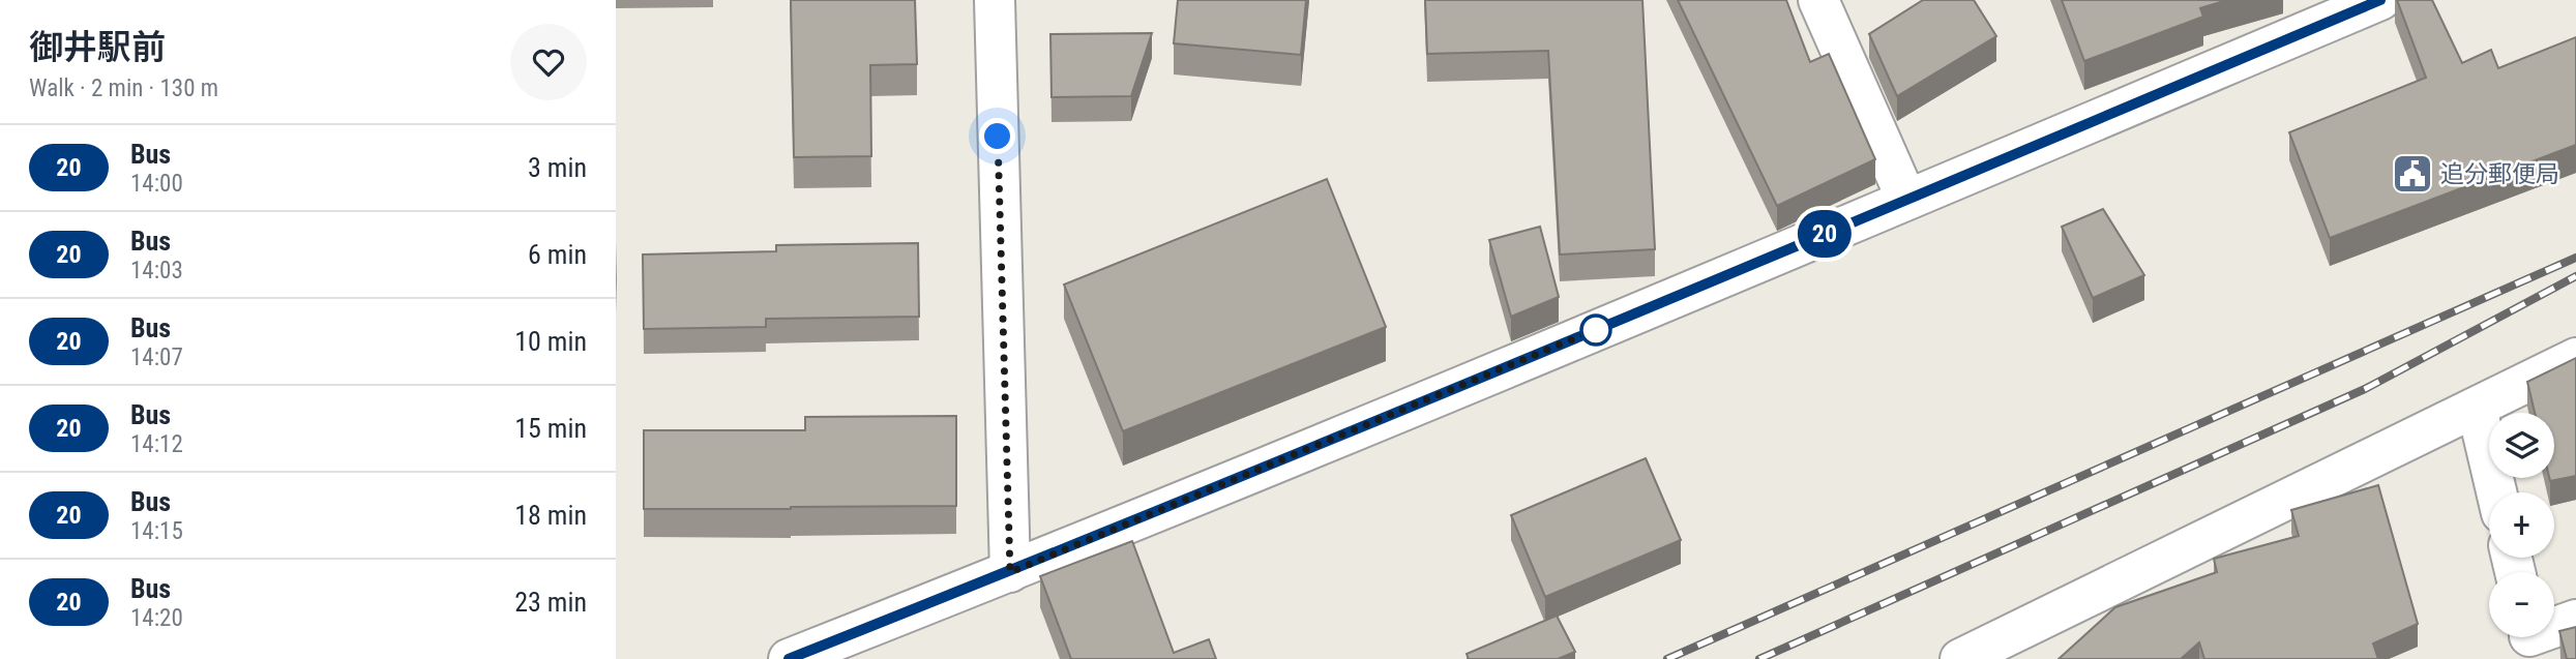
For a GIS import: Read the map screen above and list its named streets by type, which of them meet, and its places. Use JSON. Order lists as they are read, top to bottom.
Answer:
{
  "places": {
    "public building": ["追分郵便局"]
  },
  "lines": ["bus line 20"],
  "page": {
    "heading": ["御井駅前", "Walk · 2 min · 130 m"],
    "on_map": "20",
    "list": [
      {
        "mark": "20",
        "name": "Bus",
        "note": "14:00",
        "value": "3 min"
      },
      {
        "mark": "20",
        "name": "Bus",
        "note": "14:03",
        "value": "6 min"
      },
      {
        "mark": "20",
        "name": "Bus",
        "note": "14:07",
        "value": "10 min"
      },
      {
        "mark": "20",
        "name": "Bus",
        "note": "14:12",
        "value": "15 min"
      },
      {
        "mark": "20",
        "name": "Bus",
        "note": "14:15",
        "value": "18 min"
      },
      {
        "mark": "20",
        "name": "Bus",
        "note": "14:20",
        "value": "23 min"
      }
    ],
    "map_buttons": ["+", "−"]
  }
}
